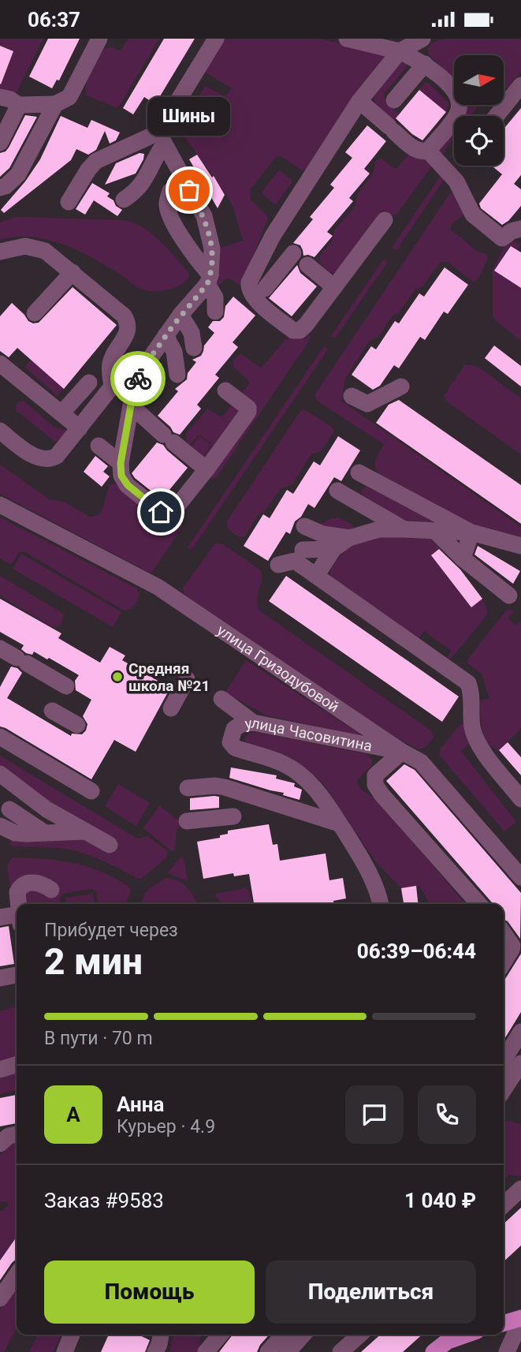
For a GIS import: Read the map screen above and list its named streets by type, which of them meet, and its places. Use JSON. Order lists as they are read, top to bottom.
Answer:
{
  "streets": {
    "street": ["улица Гризодубовой", "улица Часовитина"]
  },
  "crossings": [
    ["улица Гризодубовой", "улица Часовитина"]
  ],
  "places": ["Шины", "Средняя школа №21"],
  "north": "right",
  "page": {
    "status": "06:37",
    "bubble": "Шины",
    "heading": ["2 мин", "Прибудет через", "06:39–06:44"],
    "panel": [
      "Анна",
      "Курьер · 4.9",
      "Заказ #9583",
      "1 040 ₽"
    ],
    "bar": "В пути · 70 m",
    "round": "А",
    "buttons": ["Помощь", "Поделиться"]
  }
}
